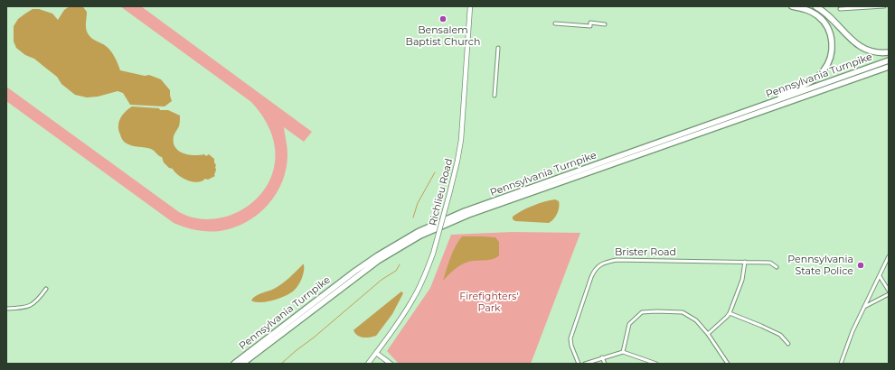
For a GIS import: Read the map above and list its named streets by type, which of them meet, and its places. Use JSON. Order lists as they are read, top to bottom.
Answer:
{
  "streets": {
    "highway": ["Pennsylvania Turnpike"],
    "main road": ["Richlieu Road"],
    "street": ["Brister Road"]
  },
  "parks": ["Firefighters' Park"],
  "places": ["Bensalem Baptist Church", "Pennsylvania State Police"]
}
